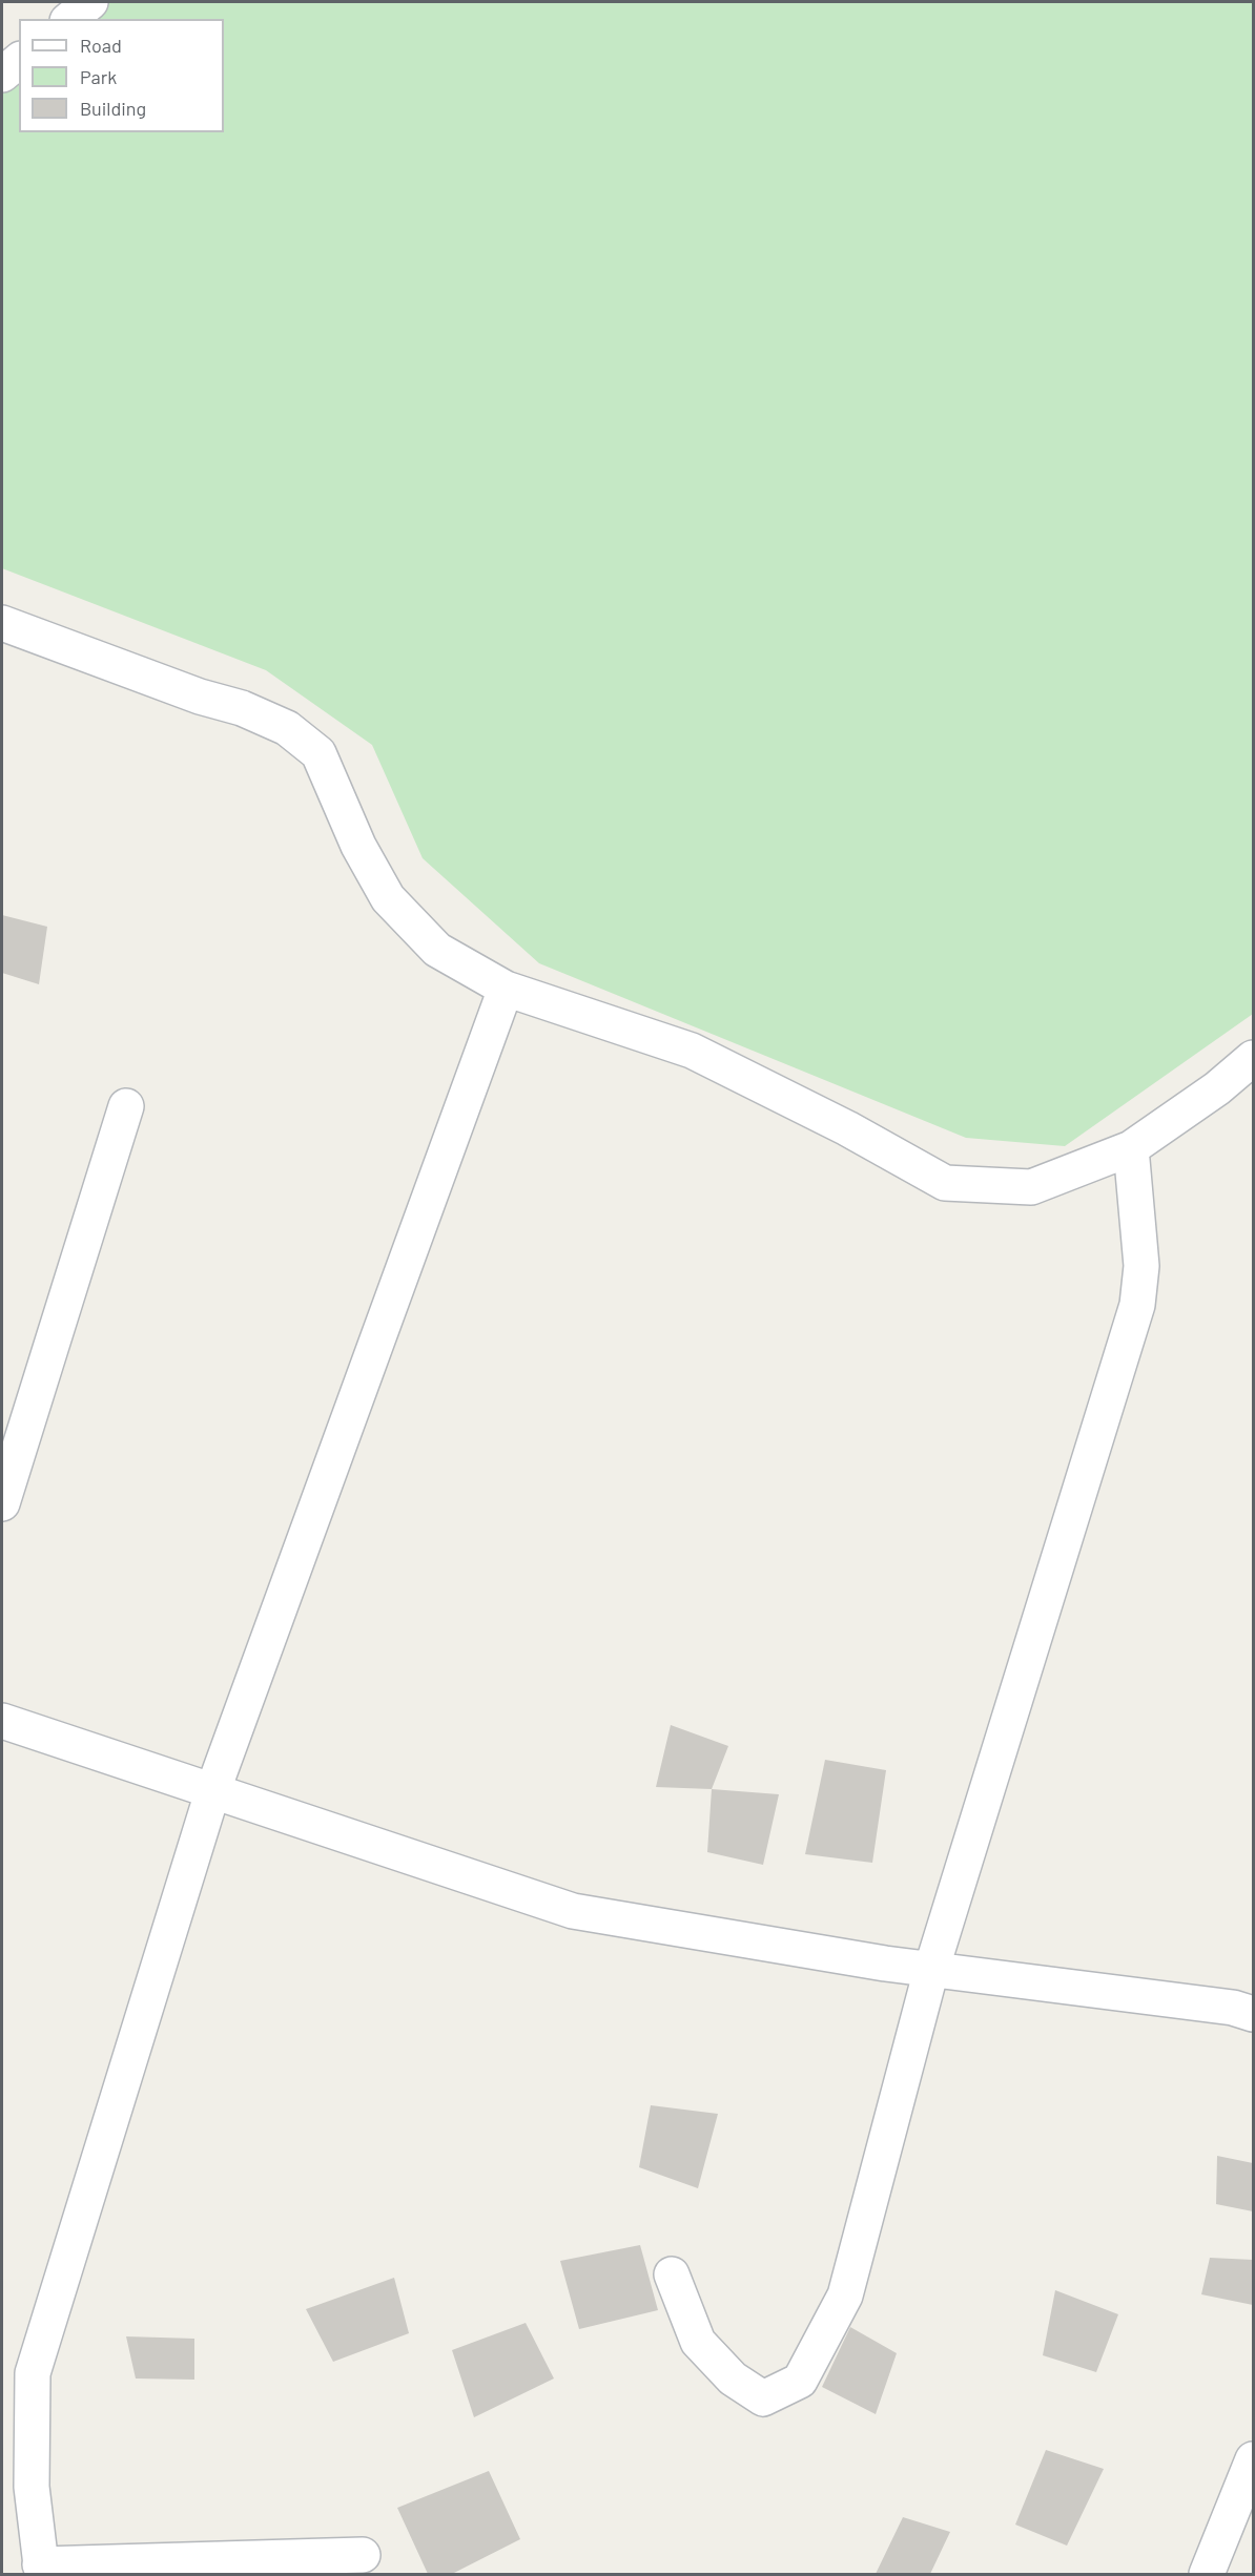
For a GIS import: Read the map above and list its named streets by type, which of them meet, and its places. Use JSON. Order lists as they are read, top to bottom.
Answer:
{
  "legend": ["Road", "Park", "Building"]
}
